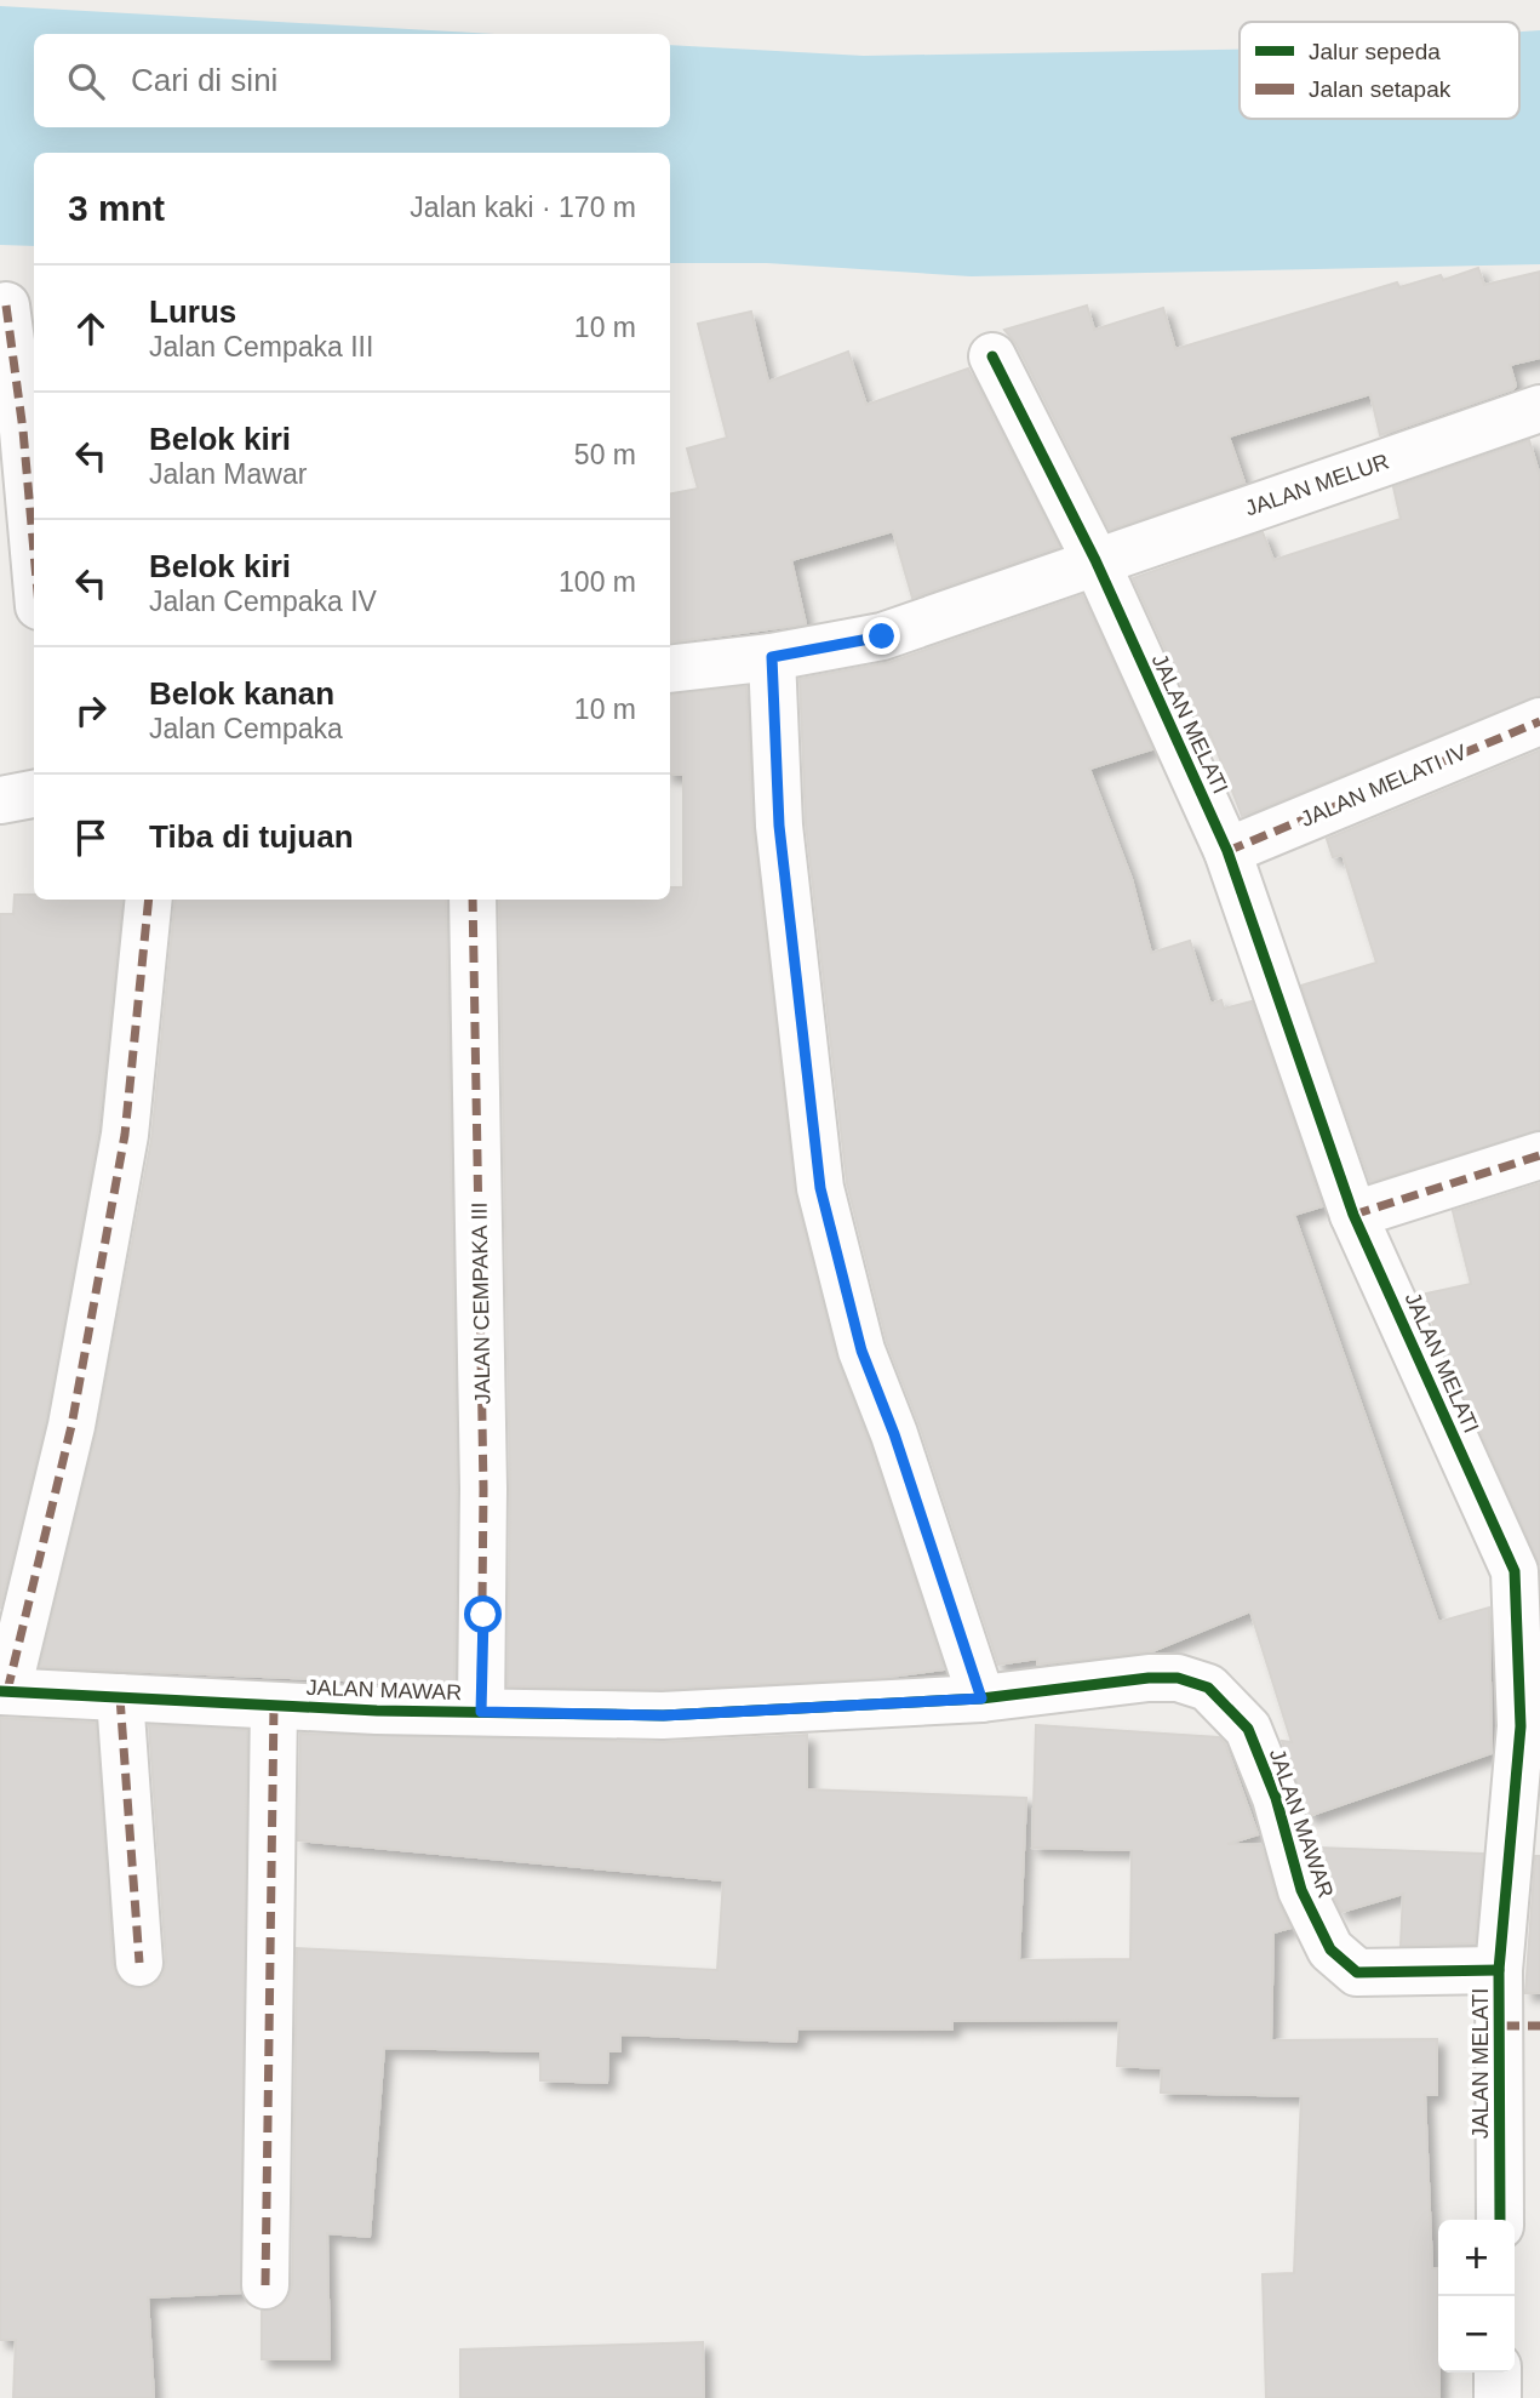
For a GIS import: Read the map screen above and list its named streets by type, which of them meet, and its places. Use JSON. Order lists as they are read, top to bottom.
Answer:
{
  "streets": {
    "street": [
      "JALAN MELUR",
      "JALAN MELATI",
      "JALAN MELATI IV",
      "JALAN CEMPAKA III",
      "JALAN MAWAR"
    ]
  },
  "crossings": [
    ["JALAN MELUR", "JALAN MELATI"],
    ["JALAN MELATI", "JALAN MELATI IV"],
    ["JALAN MELATI", "JALAN MAWAR"],
    ["JALAN CEMPAKA III", "JALAN MAWAR"]
  ],
  "legend": ["Jalur sepeda", "Jalan setapak"],
  "page": {
    "search": "Cari di sini",
    "heading": ["3 mnt", "Jalan kaki · 170 m"],
    "list": [
      ["Lurus", "Jalan Cempaka III", "10 m"],
      ["Belok kiri", "Jalan Mawar", "50 m"],
      ["Belok kiri", "Jalan Cempaka IV", "100 m"],
      ["Belok kanan", "Jalan Cempaka", "10 m"],
      "Tiba di tujuan"
    ],
    "map_buttons": ["+", "−"]
  }
}
